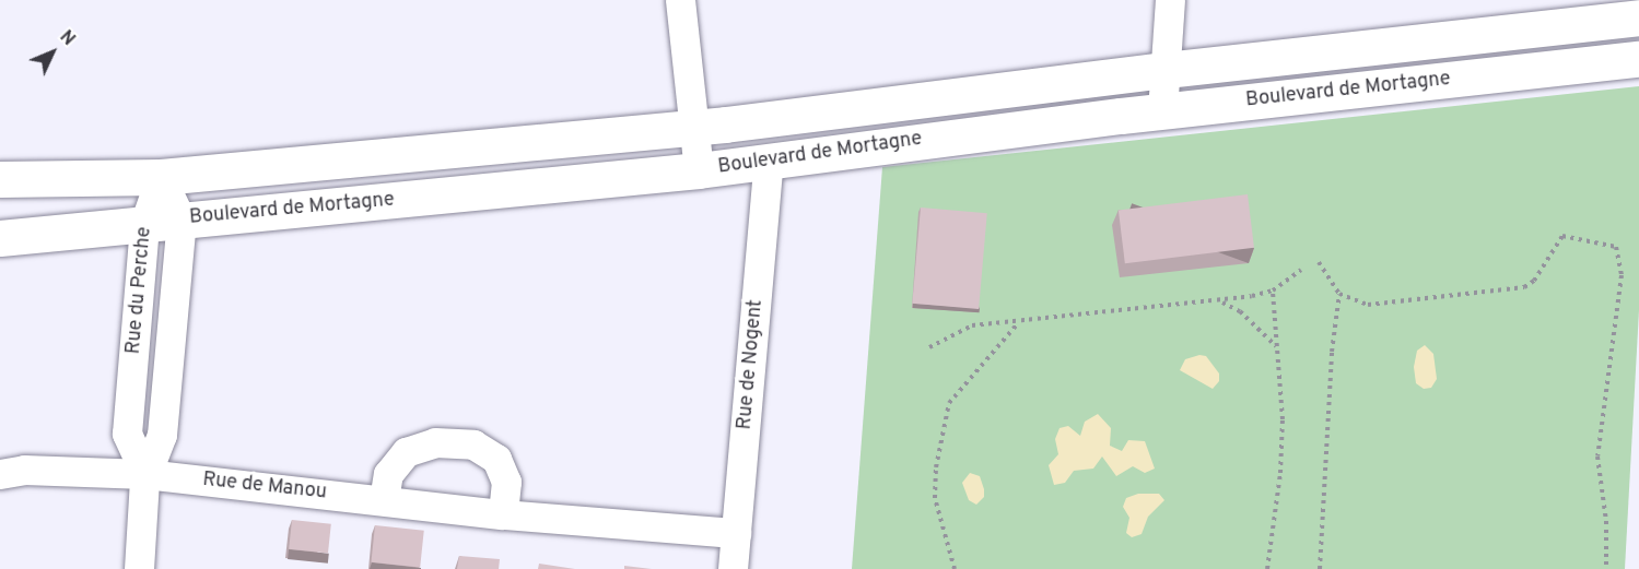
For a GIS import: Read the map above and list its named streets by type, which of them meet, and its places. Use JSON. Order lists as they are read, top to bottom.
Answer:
{
  "streets": {
    "main road": ["Boulevard de Mortagne"],
    "street": ["Rue du Perche", "Rue de Nogent", "Rue de Manou"]
  },
  "crossings": [
    ["Boulevard de Mortagne", "Rue du Perche"],
    ["Boulevard de Mortagne", "Rue de Nogent"],
    ["Rue du Perche", "Rue de Manou"],
    ["Rue de Nogent", "Rue de Manou"]
  ],
  "north": "top right"
}
